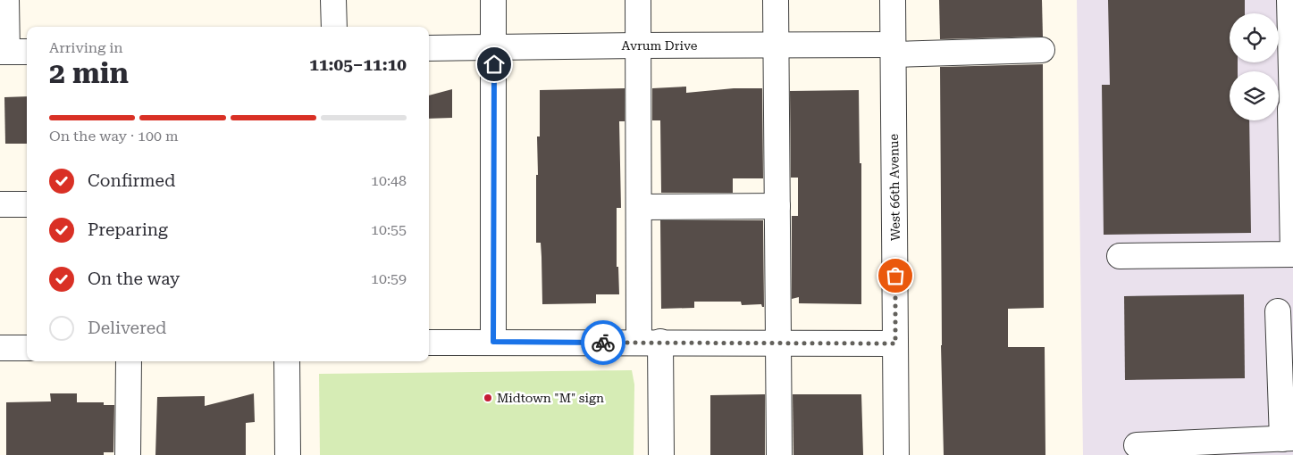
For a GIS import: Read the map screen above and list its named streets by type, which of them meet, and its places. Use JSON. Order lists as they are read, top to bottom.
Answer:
{
  "streets": {
    "street": ["Avrum Drive", "West 66th Avenue"]
  },
  "crossings": [
    ["Avrum Drive", "West 66th Avenue"]
  ],
  "places": ["Midtown \"M\" sign"],
  "page": {
    "heading": ["2 min", "Arriving in", "11:05–11:10"],
    "bar": "On the way · 100 m",
    "list": [
      ["Confirmed", "10:48"],
      ["Preparing", "10:55"],
      ["On the way", "10:59"],
      "Delivered"
    ]
  }
}
